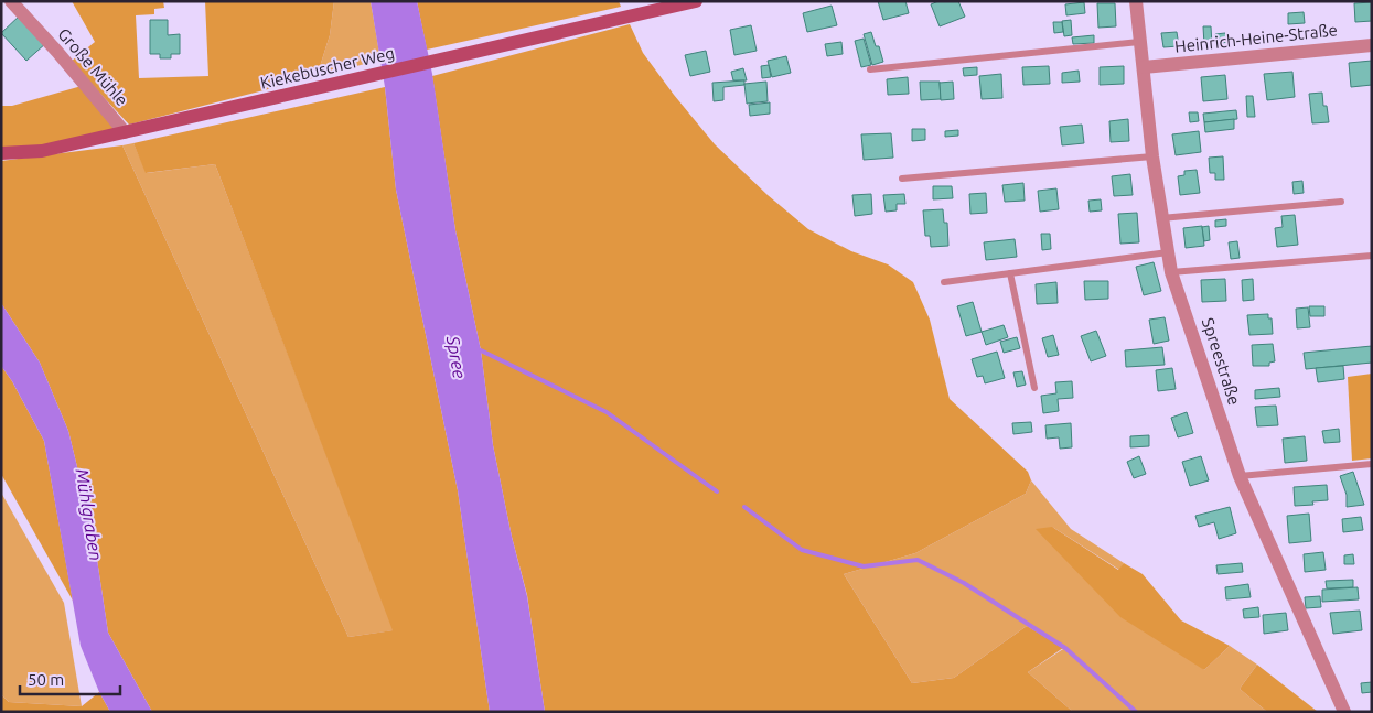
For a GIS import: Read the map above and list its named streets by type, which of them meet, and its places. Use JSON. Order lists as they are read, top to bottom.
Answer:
{
  "streets": {
    "main road": ["Kiekebuscher Weg"],
    "street": ["Heinrich-Heine-Straße", "Große Mühle", "Spreestraße"]
  },
  "crossings": [
    ["Heinrich-Heine-Straße", "Spreestraße"],
    ["Große Mühle", "Kiekebuscher Weg"]
  ],
  "water": ["Spree", "Mühlgraben"],
  "scale_bar": "50 m"
}
